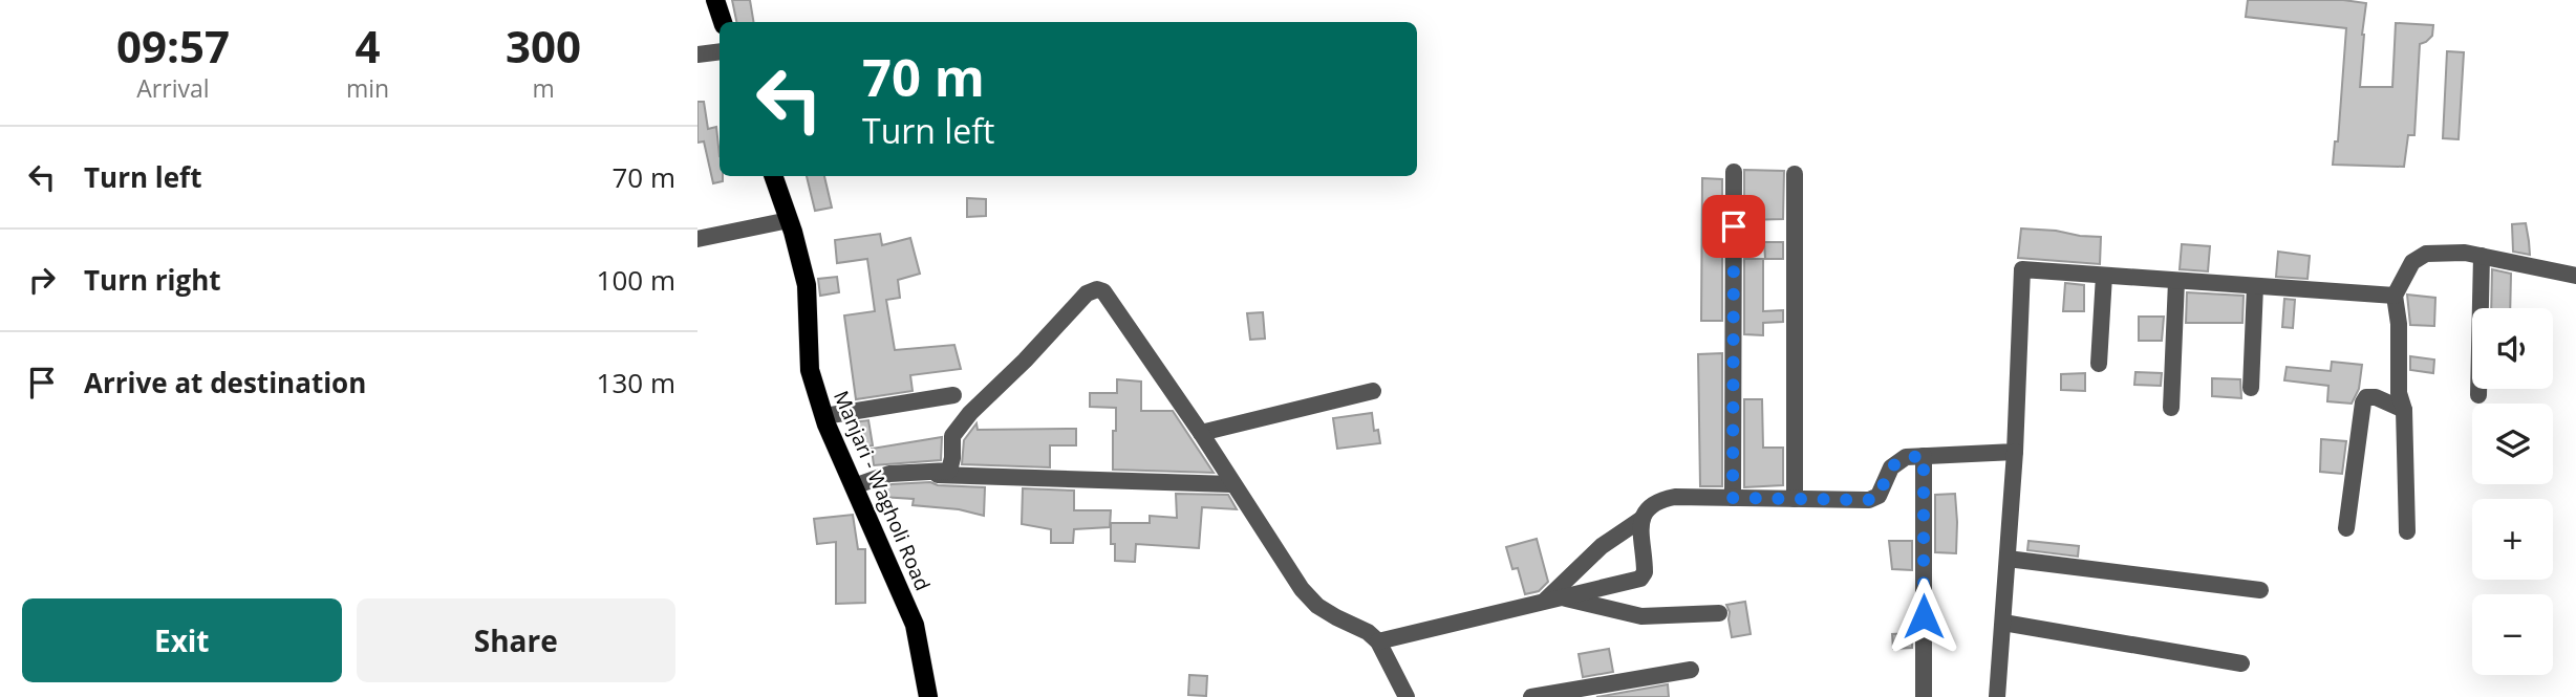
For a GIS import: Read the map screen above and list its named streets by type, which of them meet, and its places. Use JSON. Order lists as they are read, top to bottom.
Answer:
{
  "streets": {
    "main road": ["Manjari - Wagholi Road"]
  },
  "page": {
    "eta": [
      "09:57",
      "Arrival",
      "4",
      "min",
      "300",
      "m"
    ],
    "turn": ["70 m", "Turn left"],
    "list": [
      {
        "name": "Turn left",
        "value": "70 m"
      },
      {
        "name": "Turn right",
        "value": "100 m"
      },
      {
        "name": "Arrive at destination",
        "value": "130 m"
      }
    ],
    "map_buttons": ["+", "−"],
    "buttons": ["Exit", "Share"]
  }
}
